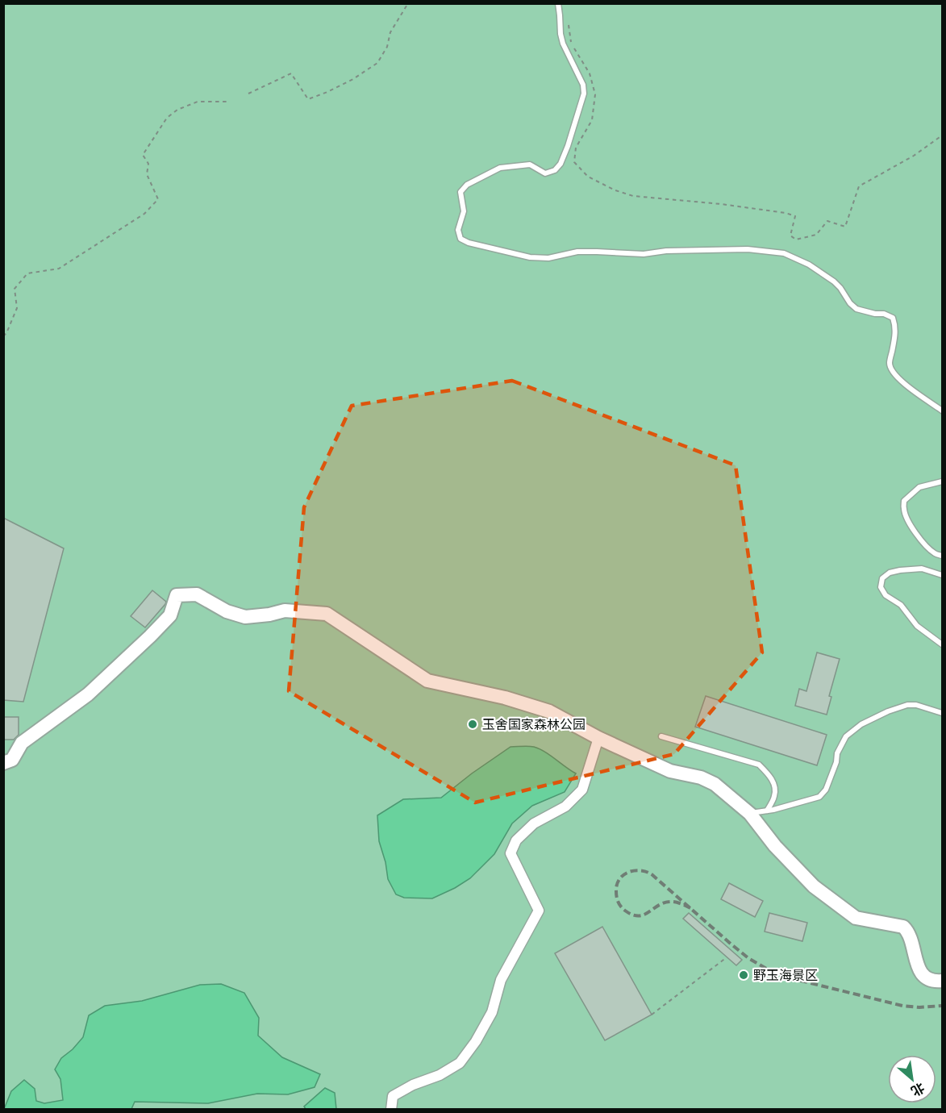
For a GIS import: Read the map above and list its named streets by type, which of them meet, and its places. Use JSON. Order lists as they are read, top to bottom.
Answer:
{
  "places": ["玉舍国家森林公园", "野玉海景区"],
  "north": "bottom right"
}
